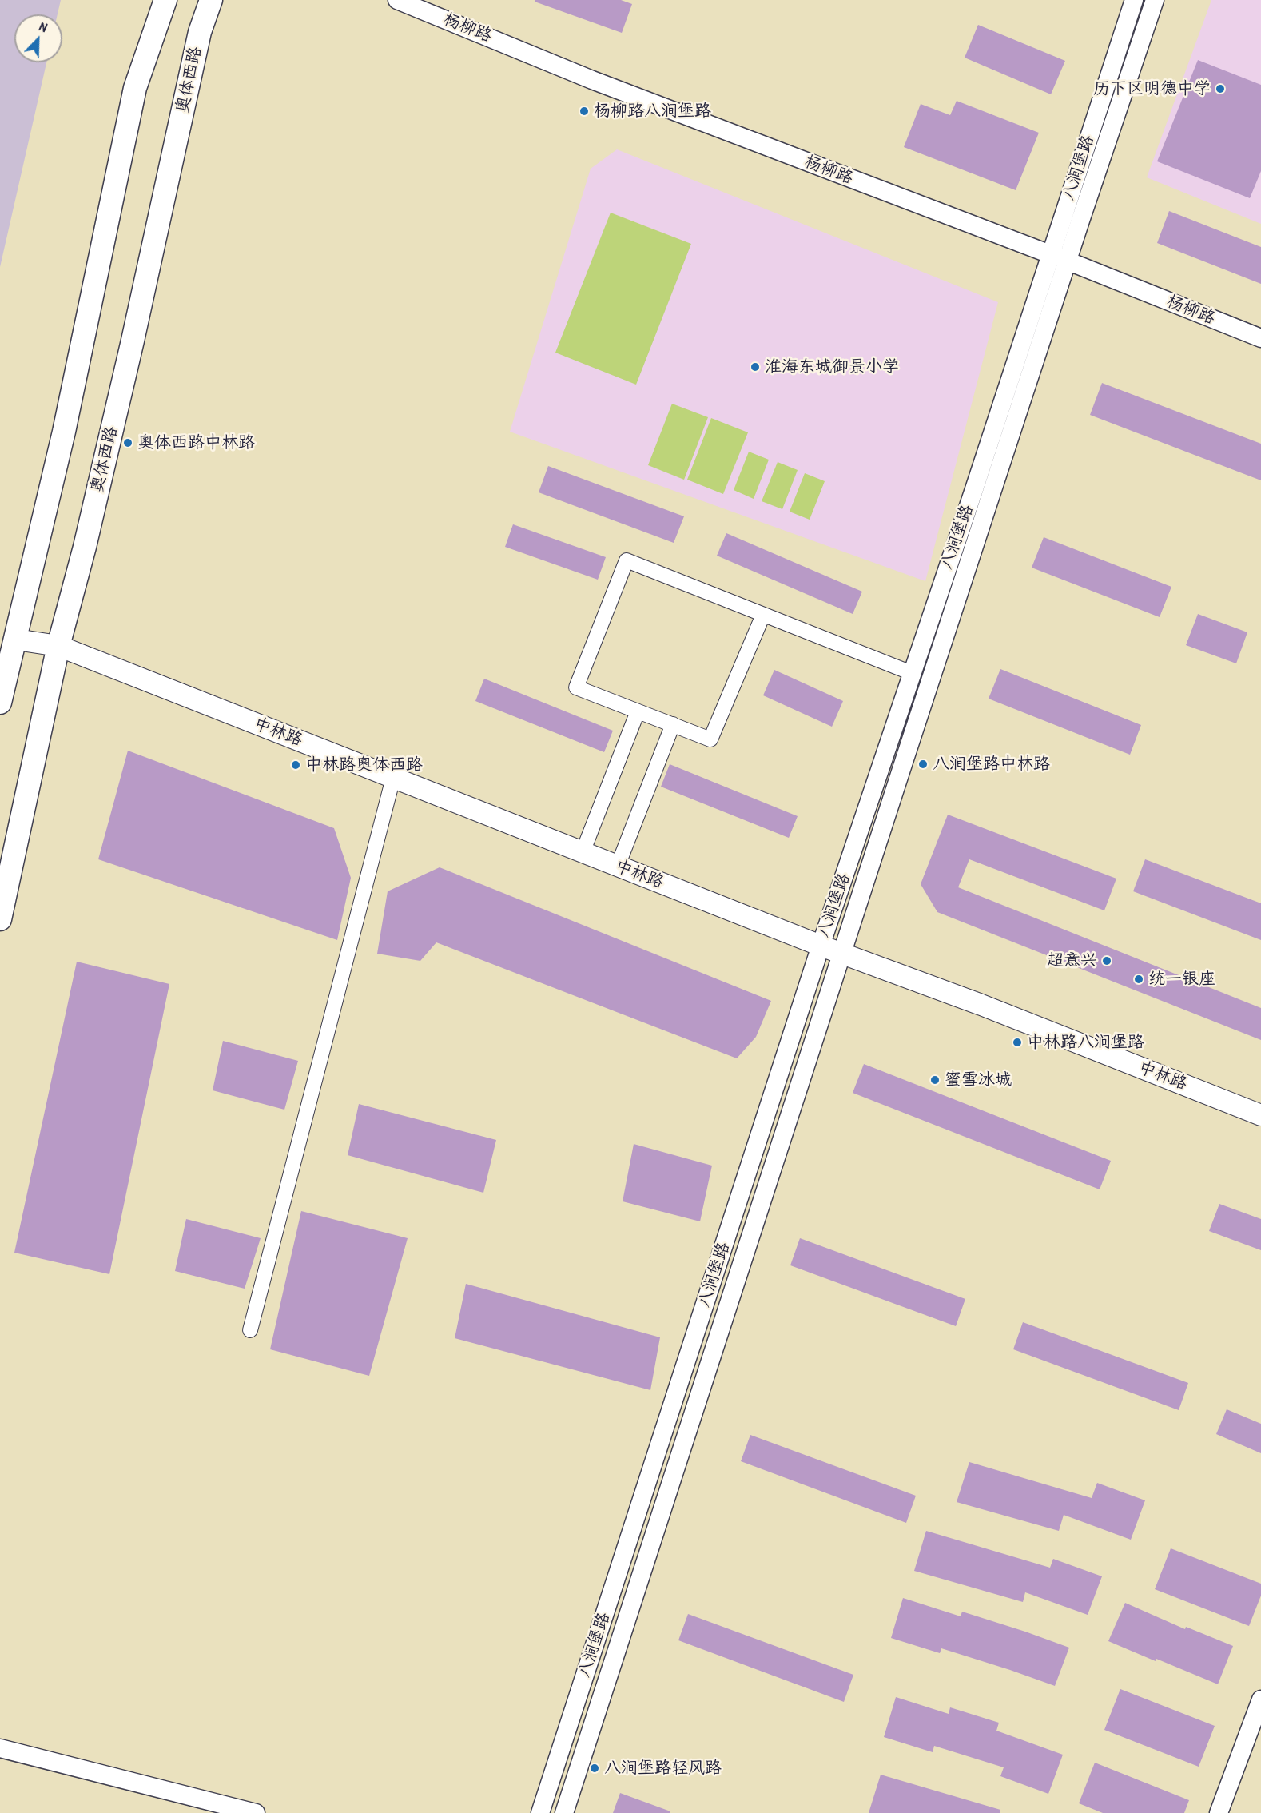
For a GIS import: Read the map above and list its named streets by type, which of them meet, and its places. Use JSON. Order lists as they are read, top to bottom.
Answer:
{
  "streets": {
    "main road": ["奥体西路", "中林路"],
    "street": ["杨柳路", "八涧堡路"]
  },
  "crossings": [
    ["杨柳路", "八涧堡路"],
    ["奥体西路", "中林路"],
    ["八涧堡路", "中林路"]
  ],
  "places": [
    "历下区明德中学",
    "杨柳路八涧堡路",
    "淮海东城御景小学",
    "奥体西路中林路",
    "八涧堡路中林路",
    "中林路奥体西路",
    "超意兴",
    "统一银座",
    "中林路八涧堡路",
    "蜜雪冰城",
    "八涧堡路轻风路"
  ],
  "north": "top right"
}
